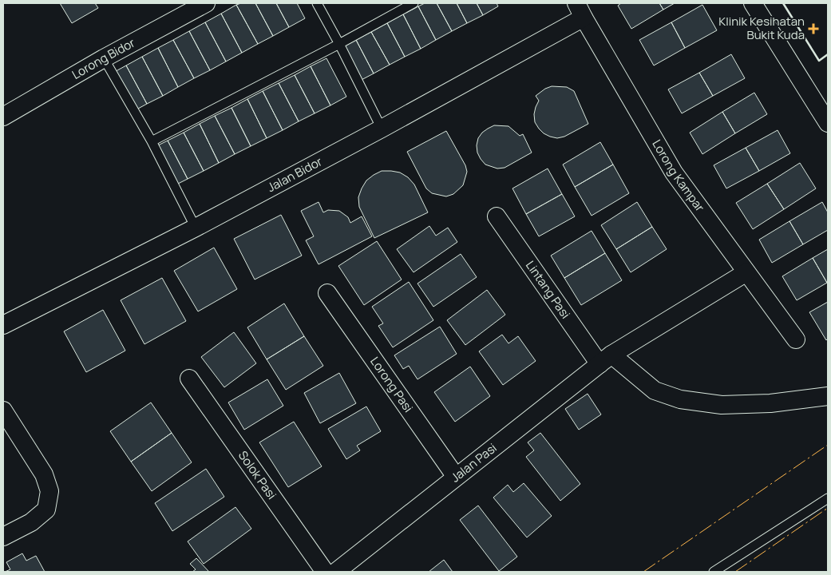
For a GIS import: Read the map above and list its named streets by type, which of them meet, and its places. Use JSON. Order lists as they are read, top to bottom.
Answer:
{
  "streets": {
    "street": [
      "Lorong Bidor",
      "Jalan Bidor",
      "Lorong Kampar",
      "Lintang Pasi",
      "Lorong Pasi",
      "Jalan Pasi",
      "Solok Pasi"
    ]
  },
  "crossings": [
    ["Jalan Bidor", "Lorong Kampar"],
    ["Lorong Kampar", "Jalan Pasi"],
    ["Lintang Pasi", "Jalan Pasi"],
    ["Lorong Pasi", "Jalan Pasi"]
  ],
  "places": {
    "health": ["Klinik Kesihatan Bukit Kuda"]
  }
}
